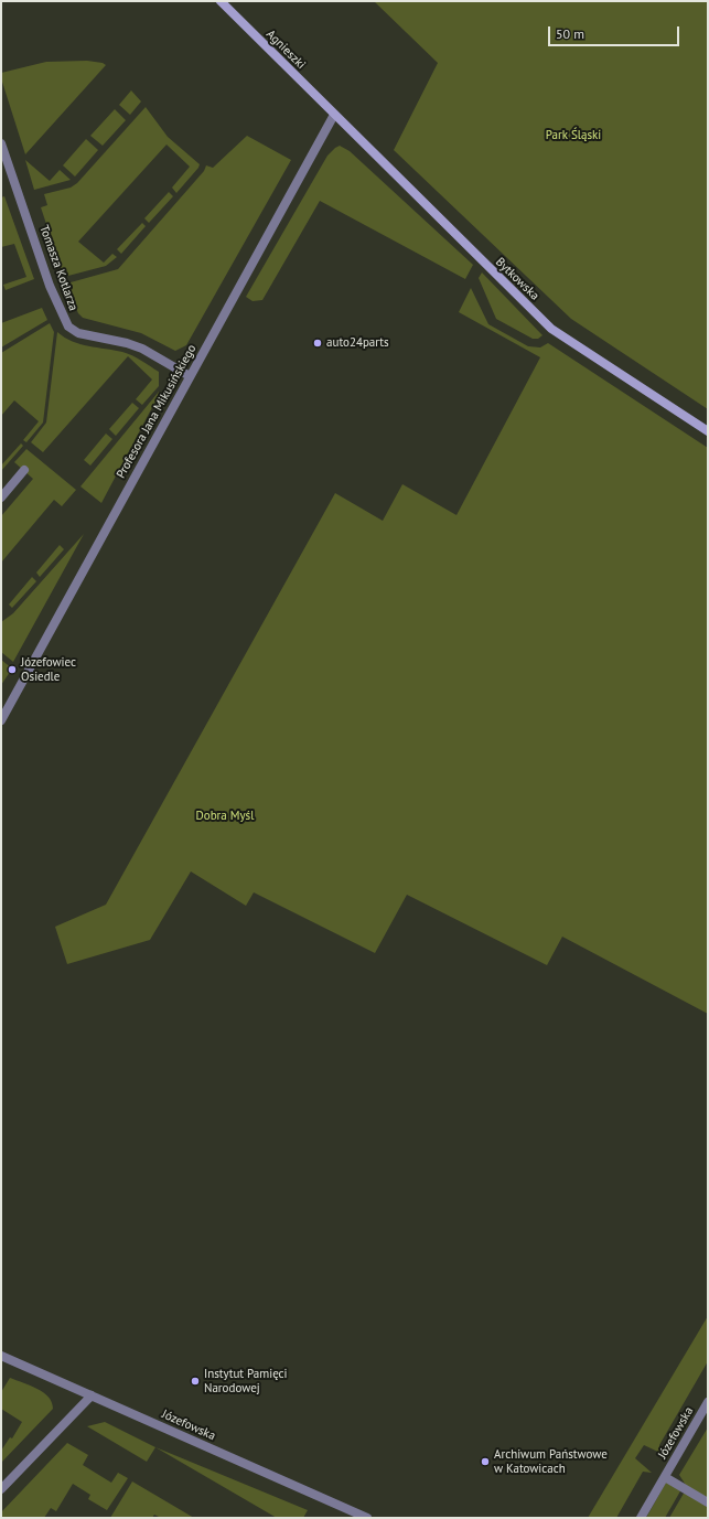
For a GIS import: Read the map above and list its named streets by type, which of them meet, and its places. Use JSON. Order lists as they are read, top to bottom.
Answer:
{
  "streets": {
    "street": [
      "Agnieszki",
      "Tomasza Kotlarza",
      "Bytkowska",
      "Profesora Jana Mikusińskiego",
      "Józefowska"
    ]
  },
  "crossings": [
    ["Agnieszki", "Bytkowska"],
    ["Agnieszki", "Profesora Jana Mikusińskiego"],
    ["Tomasza Kotlarza", "Profesora Jana Mikusińskiego"],
    ["Bytkowska", "Profesora Jana Mikusińskiego"]
  ],
  "parks": ["Park Śląski", "Dobra Myśl"],
  "places": [
    "auto24parts",
    "Józefowiec Osiedle",
    "Instytut Pamięci Narodowej",
    "Archiwum Państwowe w Katowicach"
  ],
  "scale_bar": "50 m"
}
